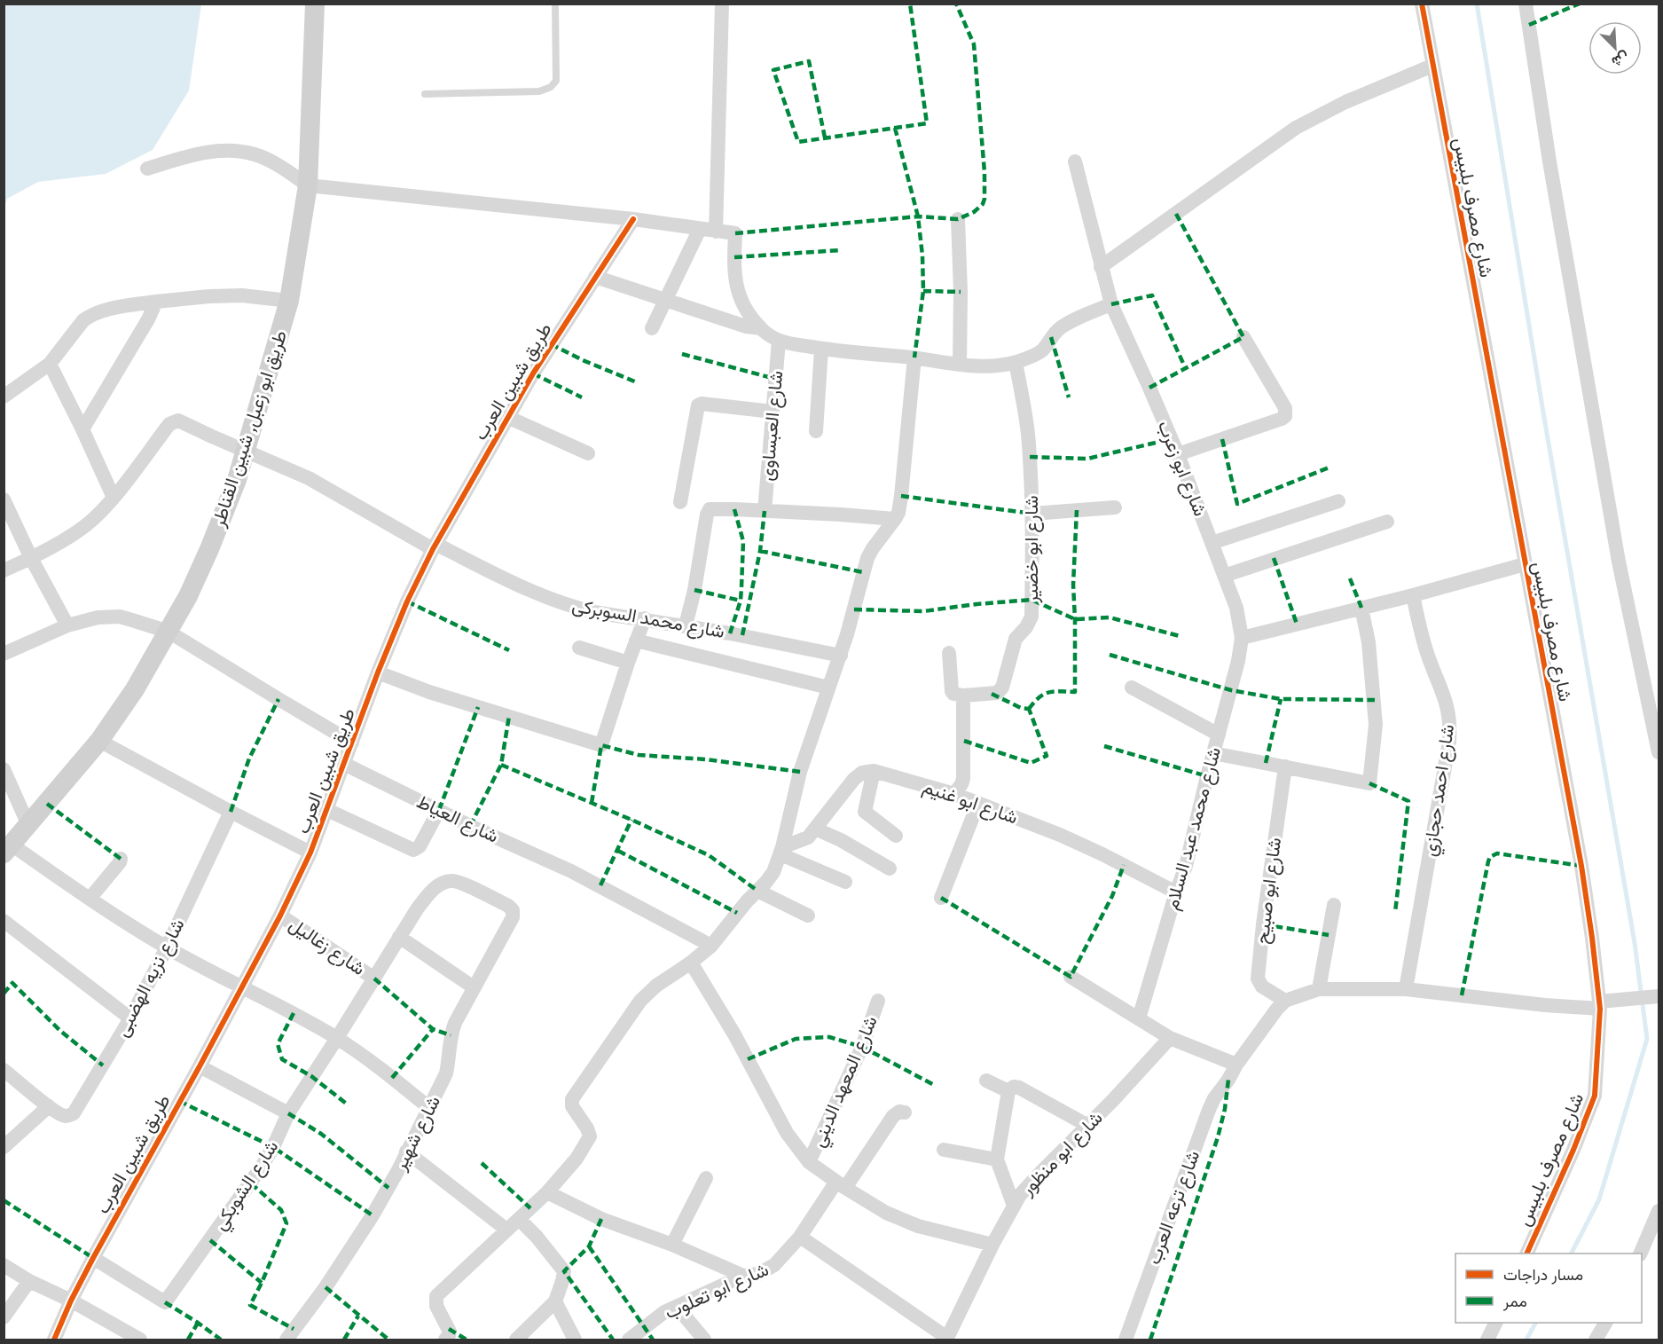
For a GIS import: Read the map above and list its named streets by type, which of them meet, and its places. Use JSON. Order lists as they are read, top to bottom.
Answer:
{
  "streets": {
    "street": [
      "شارع مصرف بلبيس",
      "طريق شبين العرب",
      "شارع العبساوى",
      "طريق ابو زعبل, شبين القناطر",
      "شارع ابو زعرب",
      "شارع ابو خضير",
      "شارع محمد السوبركى",
      "شارع احمد حجازي",
      "شارع ابو غنيم",
      "شارع العياط",
      "شارع محمد عبد السلام",
      "شارع ابو صبيح",
      "شارع زغاليل",
      "شارع نزيه الهضبى",
      "شارع المعهد الديني",
      "شارع شهير",
      "شارع ابو منظور",
      "شارع الشوبكي",
      "شارع ترعه العرب",
      "شارع ابو تعلوب"
    ]
  },
  "crossings": [
    ["طريق شبين العرب", "شارع محمد السوبركى"],
    ["طريق شبين العرب", "شارع العياط"],
    ["طريق شبين العرب", "شارع زغاليل"],
    ["طريق شبين العرب", "شارع الشوبكي"],
    ["طريق ابو زعبل, شبين القناطر", "شارع محمد السوبركى"],
    ["شارع ابو زعرب", "شارع محمد عبد السلام"],
    ["شارع ابو غنيم", "شارع محمد عبد السلام"],
    ["شارع ابو صبيح", "شارع ترعه العرب"],
    ["شارع زغاليل", "شارع الشوبكي"],
    ["شارع شهير", "شارع الشوبكي"]
  ],
  "legend": ["مسار دراجات", "ممر"],
  "north": "bottom right"
}
